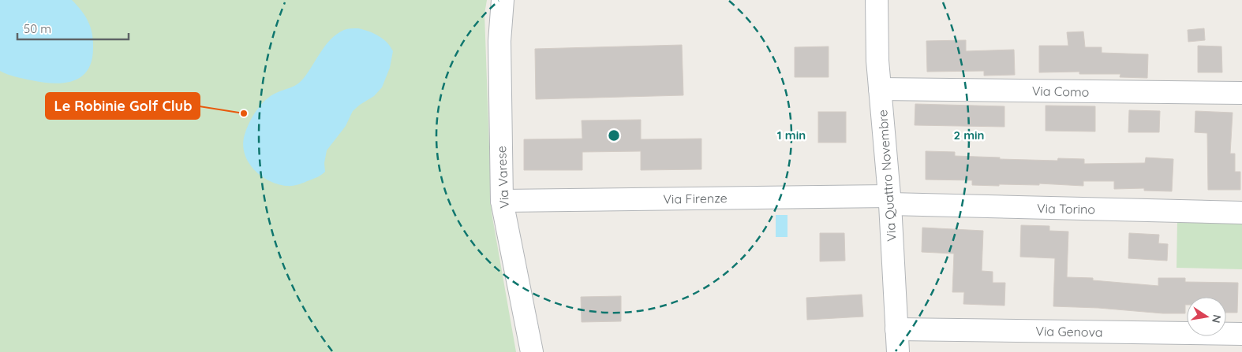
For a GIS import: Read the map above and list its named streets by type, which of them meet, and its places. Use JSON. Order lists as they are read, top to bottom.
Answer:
{
  "streets": {
    "street": [
      "Via Como",
      "Via Quattro Novembre",
      "Via Varese",
      "Via Firenze",
      "Via Torino",
      "Via Genova"
    ]
  },
  "crossings": [
    ["Via Como", "Via Quattro Novembre"],
    ["Via Quattro Novembre", "Via Firenze"],
    ["Via Quattro Novembre", "Via Torino"],
    ["Via Quattro Novembre", "Via Genova"],
    ["Via Varese", "Via Firenze"],
    ["Via Firenze", "Via Torino"]
  ],
  "places": ["Le Robinie Golf Club"],
  "scale_bar": "50 m",
  "north": "right",
  "rings": ["1 min", "2 min"]
}
